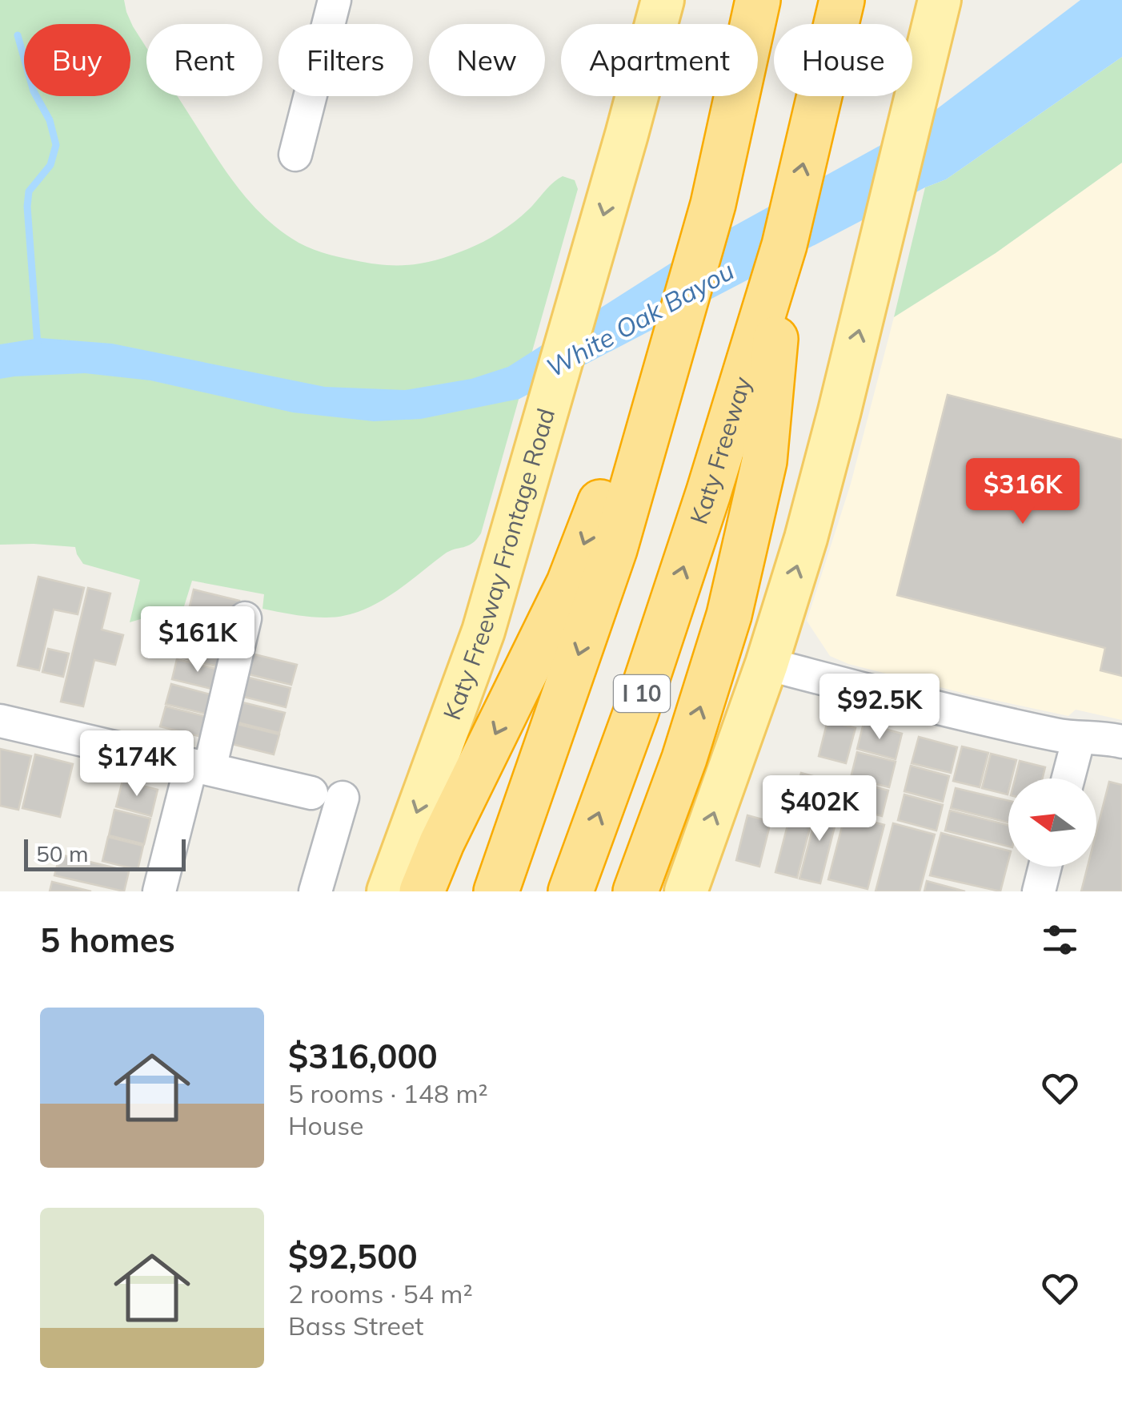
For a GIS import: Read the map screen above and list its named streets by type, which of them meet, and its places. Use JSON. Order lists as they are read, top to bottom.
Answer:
{
  "streets": {
    "highway": ["Katy Freeway", "I 10"],
    "main road": ["Katy Freeway Frontage Road"]
  },
  "water": ["White Oak Bayou"],
  "scale_bar": "50 m",
  "north": "left",
  "page": {
    "chip": [
      "Buy",
      "Rent",
      "Filters",
      "New",
      "Apartment",
      "House"
    ],
    "price": [
      "$316K",
      "$161K",
      "$92.5K",
      "$174K",
      "$402K"
    ],
    "scale": "50 m",
    "heading": "5 homes",
    "list": [
      {
        "name": "$316,000",
        "note": "5 rooms · 148 m² · House"
      },
      {
        "name": "$92,500",
        "note": "2 rooms · 54 m² · Bass Street"
      }
    ]
  }
}
